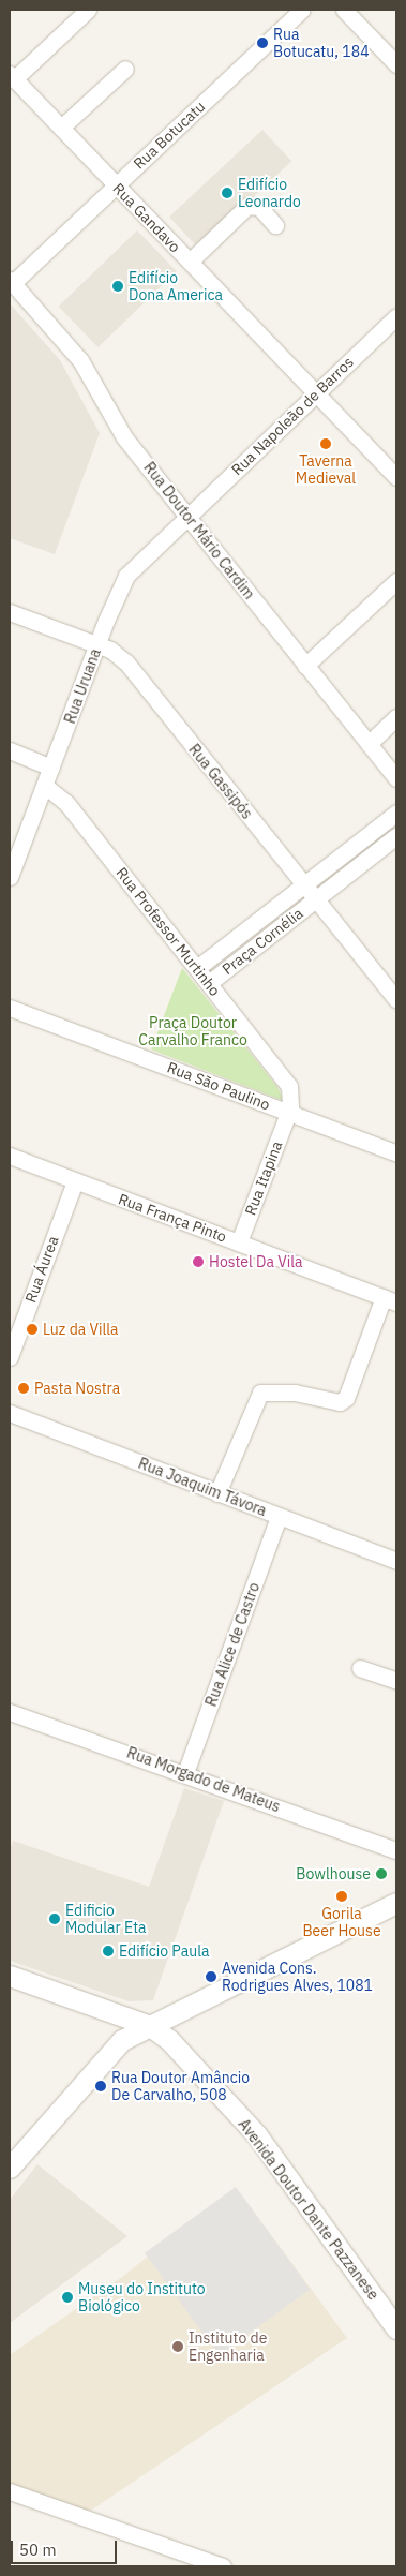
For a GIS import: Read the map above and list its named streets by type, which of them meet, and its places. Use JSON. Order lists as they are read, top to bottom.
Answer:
{
  "streets": {
    "street": [
      "Rua Botucatu",
      "Rua Gandavo",
      "Rua Napoleão de Barros",
      "Rua Doutor Mário Cardim",
      "Rua Uruana",
      "Rua Gassipós",
      "Rua Professor Murtinho",
      "Praça Cornélia",
      "Rua São Paulino",
      "Rua Itapina",
      "Rua França Pinto",
      "Rua Áurea",
      "Rua Joaquim Távora",
      "Rua Alice de Castro",
      "Rua Morgado de Mateus",
      "Avenida Doutor Dante Pazzanese"
    ]
  },
  "crossings": [
    ["Rua Botucatu", "Rua Gandavo"],
    ["Rua Botucatu", "Rua Doutor Mário Cardim"],
    ["Rua Gandavo", "Rua Napoleão de Barros"],
    ["Rua Napoleão de Barros", "Rua Doutor Mário Cardim"],
    ["Rua Napoleão de Barros", "Rua Uruana"],
    ["Rua Doutor Mário Cardim", "Rua Uruana"],
    ["Rua Uruana", "Rua Gassipós"],
    ["Rua Uruana", "Rua Professor Murtinho"],
    ["Rua Gassipós", "Praça Cornélia"],
    ["Rua Professor Murtinho", "Praça Cornélia"],
    ["Rua Professor Murtinho", "Rua São Paulino"],
    ["Rua Professor Murtinho", "Rua Itapina"],
    ["Rua São Paulino", "Rua Itapina"],
    ["Rua Itapina", "Rua França Pinto"],
    ["Rua França Pinto", "Rua Áurea"],
    ["Rua Joaquim Távora", "Rua Alice de Castro"],
    ["Rua Alice de Castro", "Rua Morgado de Mateus"]
  ],
  "parks": ["Praça Doutor Carvalho Franco"],
  "places": [
    "Rua Botucatu, 184",
    "Edifício Leonardo",
    "Edifício Dona America",
    "Taverna Medieval",
    "Hostel Da Vila",
    "Luz da Villa",
    "Pasta Nostra",
    "Bowlhouse",
    "Gorila Beer House",
    "Edificio Modular Eta",
    "Edifício Paula",
    "Avenida Cons. Rodrigues Alves, 1081",
    "Rua Doutor Amâncio De Carvalho, 508",
    "Museu do Instituto Biológico",
    "Instituto de Engenharia"
  ],
  "scale_bar": "50 m"
}
